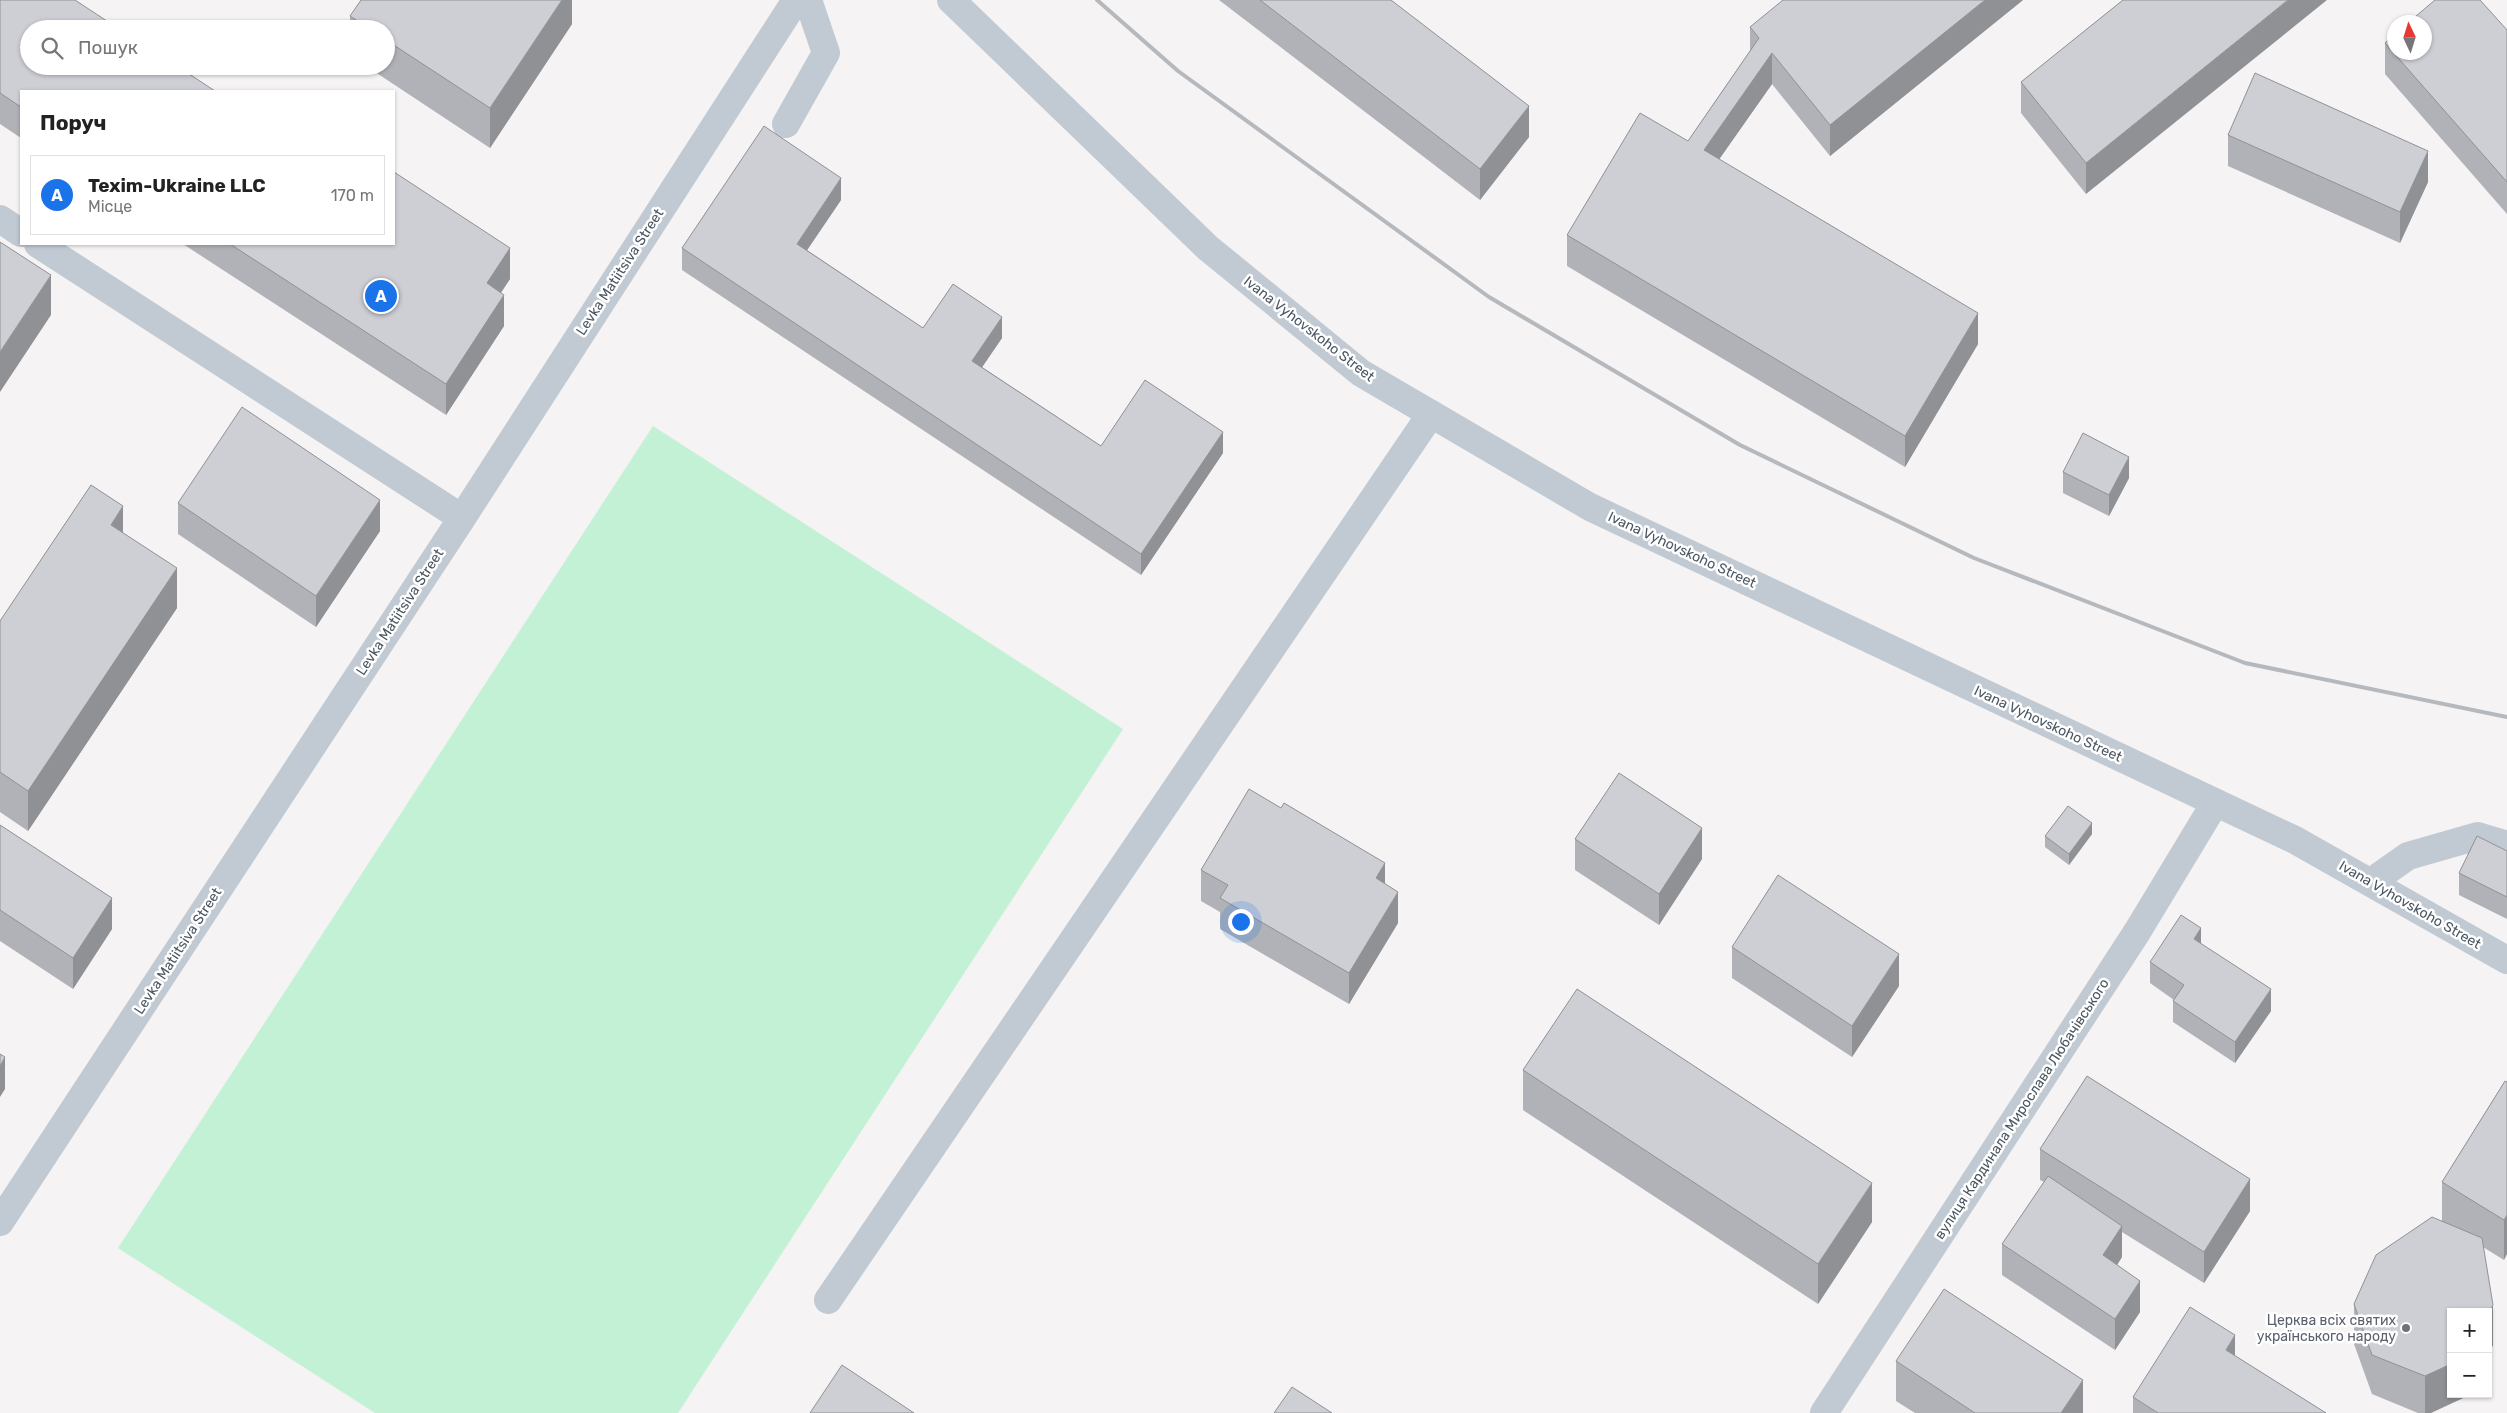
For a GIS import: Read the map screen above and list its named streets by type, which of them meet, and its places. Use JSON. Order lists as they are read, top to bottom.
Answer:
{
  "streets": {
    "street": ["Levka Matiitsiva Street", "Ivana Vyhovskoho Street", "вулиця Кардинала Мирослава Любачівського"]
  },
  "crossings": [
    ["Ivana Vyhovskoho Street", "вулиця Кардинала Мирослава Любачівського"]
  ],
  "places": ["Церква всіх святих українського народу"],
  "north": "top",
  "page": {
    "search": "Пошук",
    "heading": "Поруч",
    "list": [
      {
        "mark": "A",
        "name": "Texim-Ukraine LLC",
        "note": "Місце",
        "value": "170 m"
      }
    ],
    "pins": "A",
    "map_buttons": ["+", "−"]
  }
}
